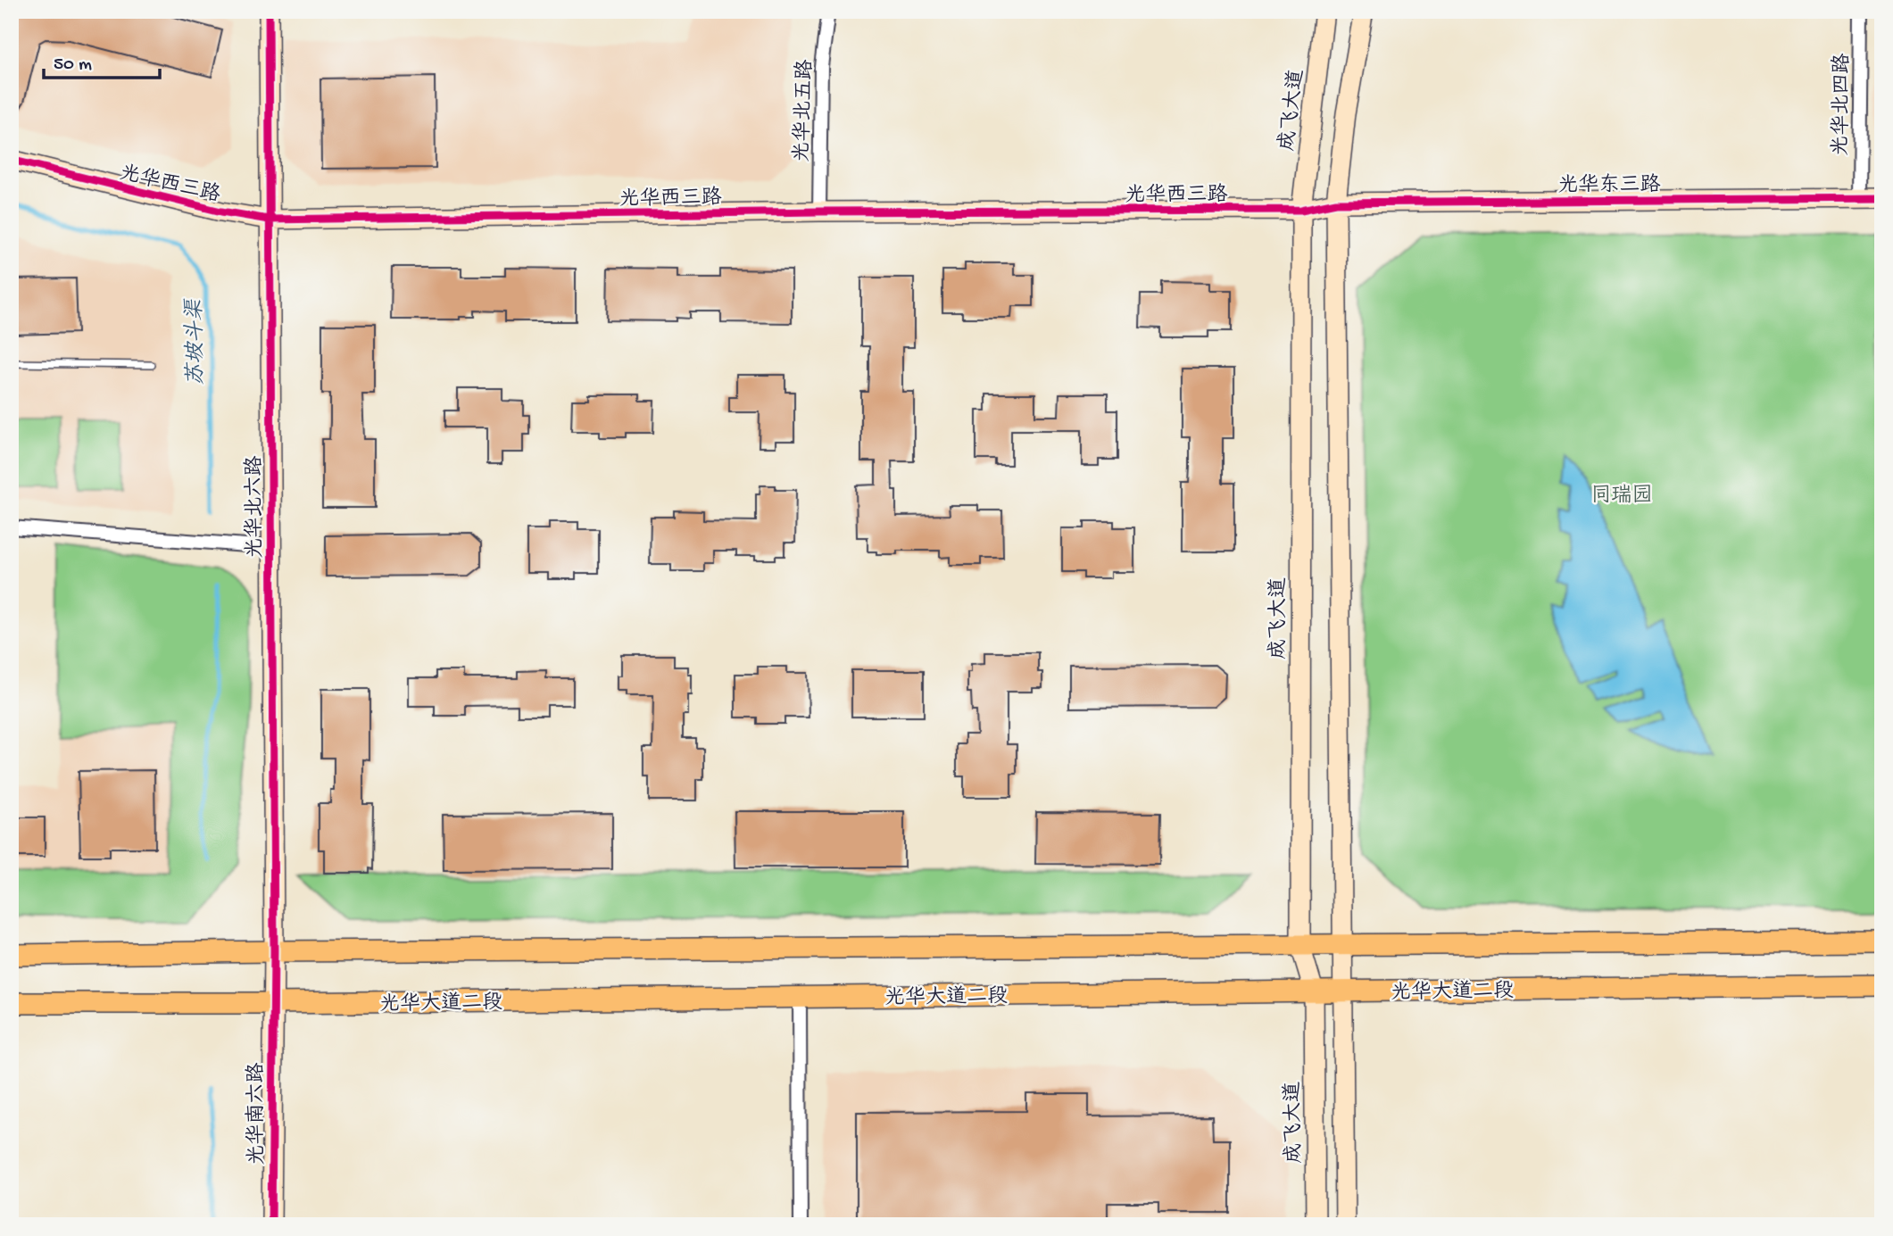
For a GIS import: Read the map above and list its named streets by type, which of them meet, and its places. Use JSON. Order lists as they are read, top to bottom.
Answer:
{
  "streets": {
    "main road": ["光华大道二段"],
    "street": [
      "光华北四路",
      "成飞大道",
      "光华北五路",
      "光华西三路",
      "光华东三路",
      "光华北六路",
      "光华南六路"
    ]
  },
  "crossings": [
    ["光华北四路", "光华东三路"],
    ["成飞大道", "光华西三路"],
    ["成飞大道", "光华大道二段"],
    ["光华北五路", "光华西三路"],
    ["光华西三路", "光华东三路"],
    ["光华西三路", "光华北六路"],
    ["光华北六路", "光华大道二段"],
    ["光华北六路", "光华南六路"],
    ["光华大道二段", "光华南六路"]
  ],
  "water": ["苏坡斗渠"],
  "parks": ["同瑞园"],
  "scale_bar": "50 m"
}
